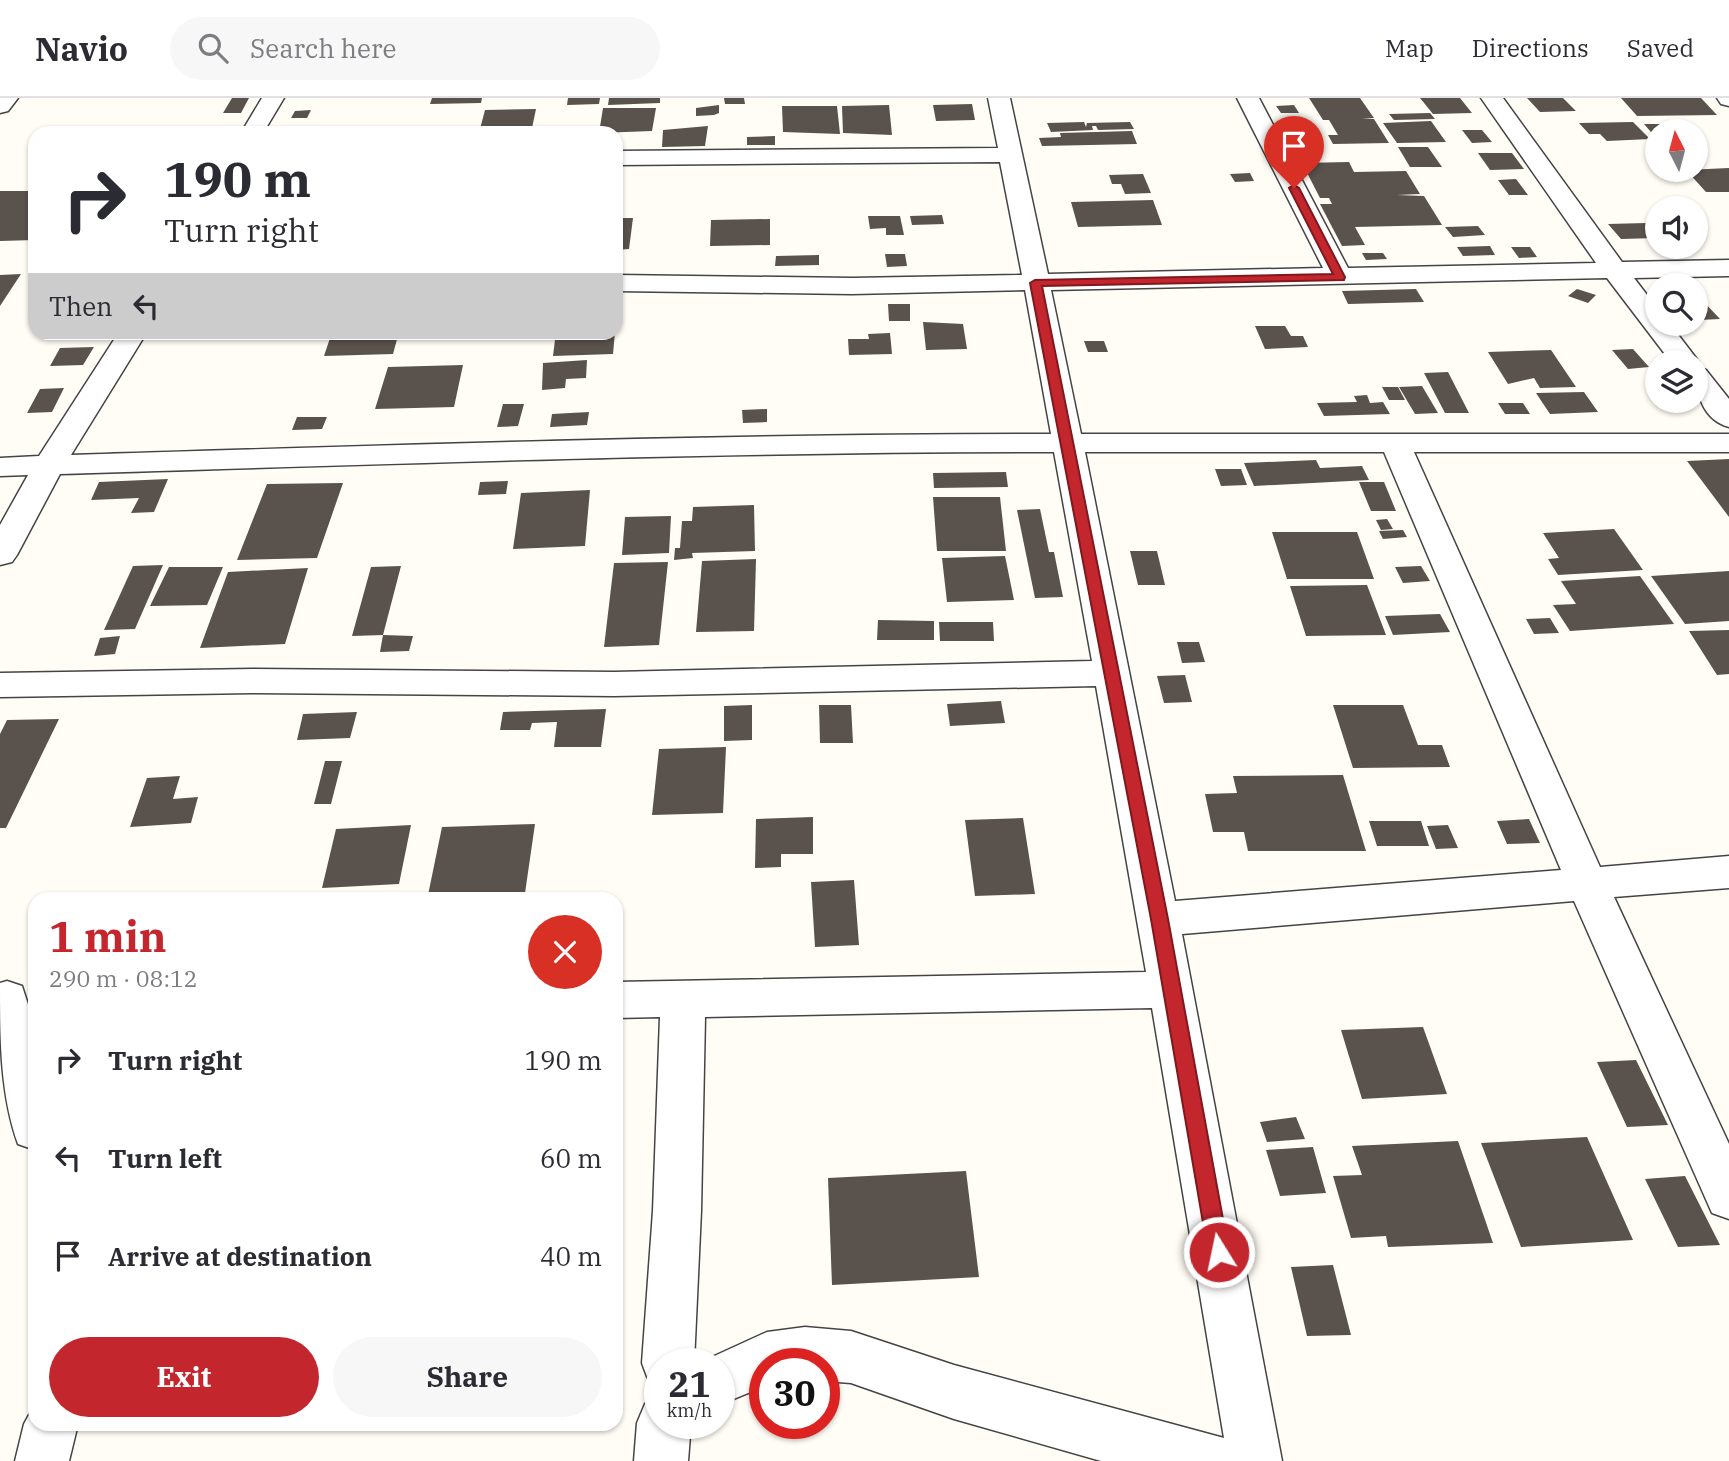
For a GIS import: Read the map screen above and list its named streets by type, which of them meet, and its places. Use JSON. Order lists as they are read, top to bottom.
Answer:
{
  "north": "top",
  "page": {
    "header": "Navio",
    "search": "Search here",
    "nav": ["Map", "Directions", "Saved"],
    "turn": ["190 m", "Turn right"],
    "then": "Then",
    "heading": ["1 min", "290 m · 08:12"],
    "list": [
      {
        "name": "Turn right",
        "value": "190 m"
      },
      {
        "name": "Turn left",
        "value": "60 m"
      },
      {
        "name": "Arrive at destination",
        "value": "40 m"
      }
    ],
    "buttons": ["Exit", "Share"],
    "speed": "21 km/h",
    "limit": "30"
  }
}
